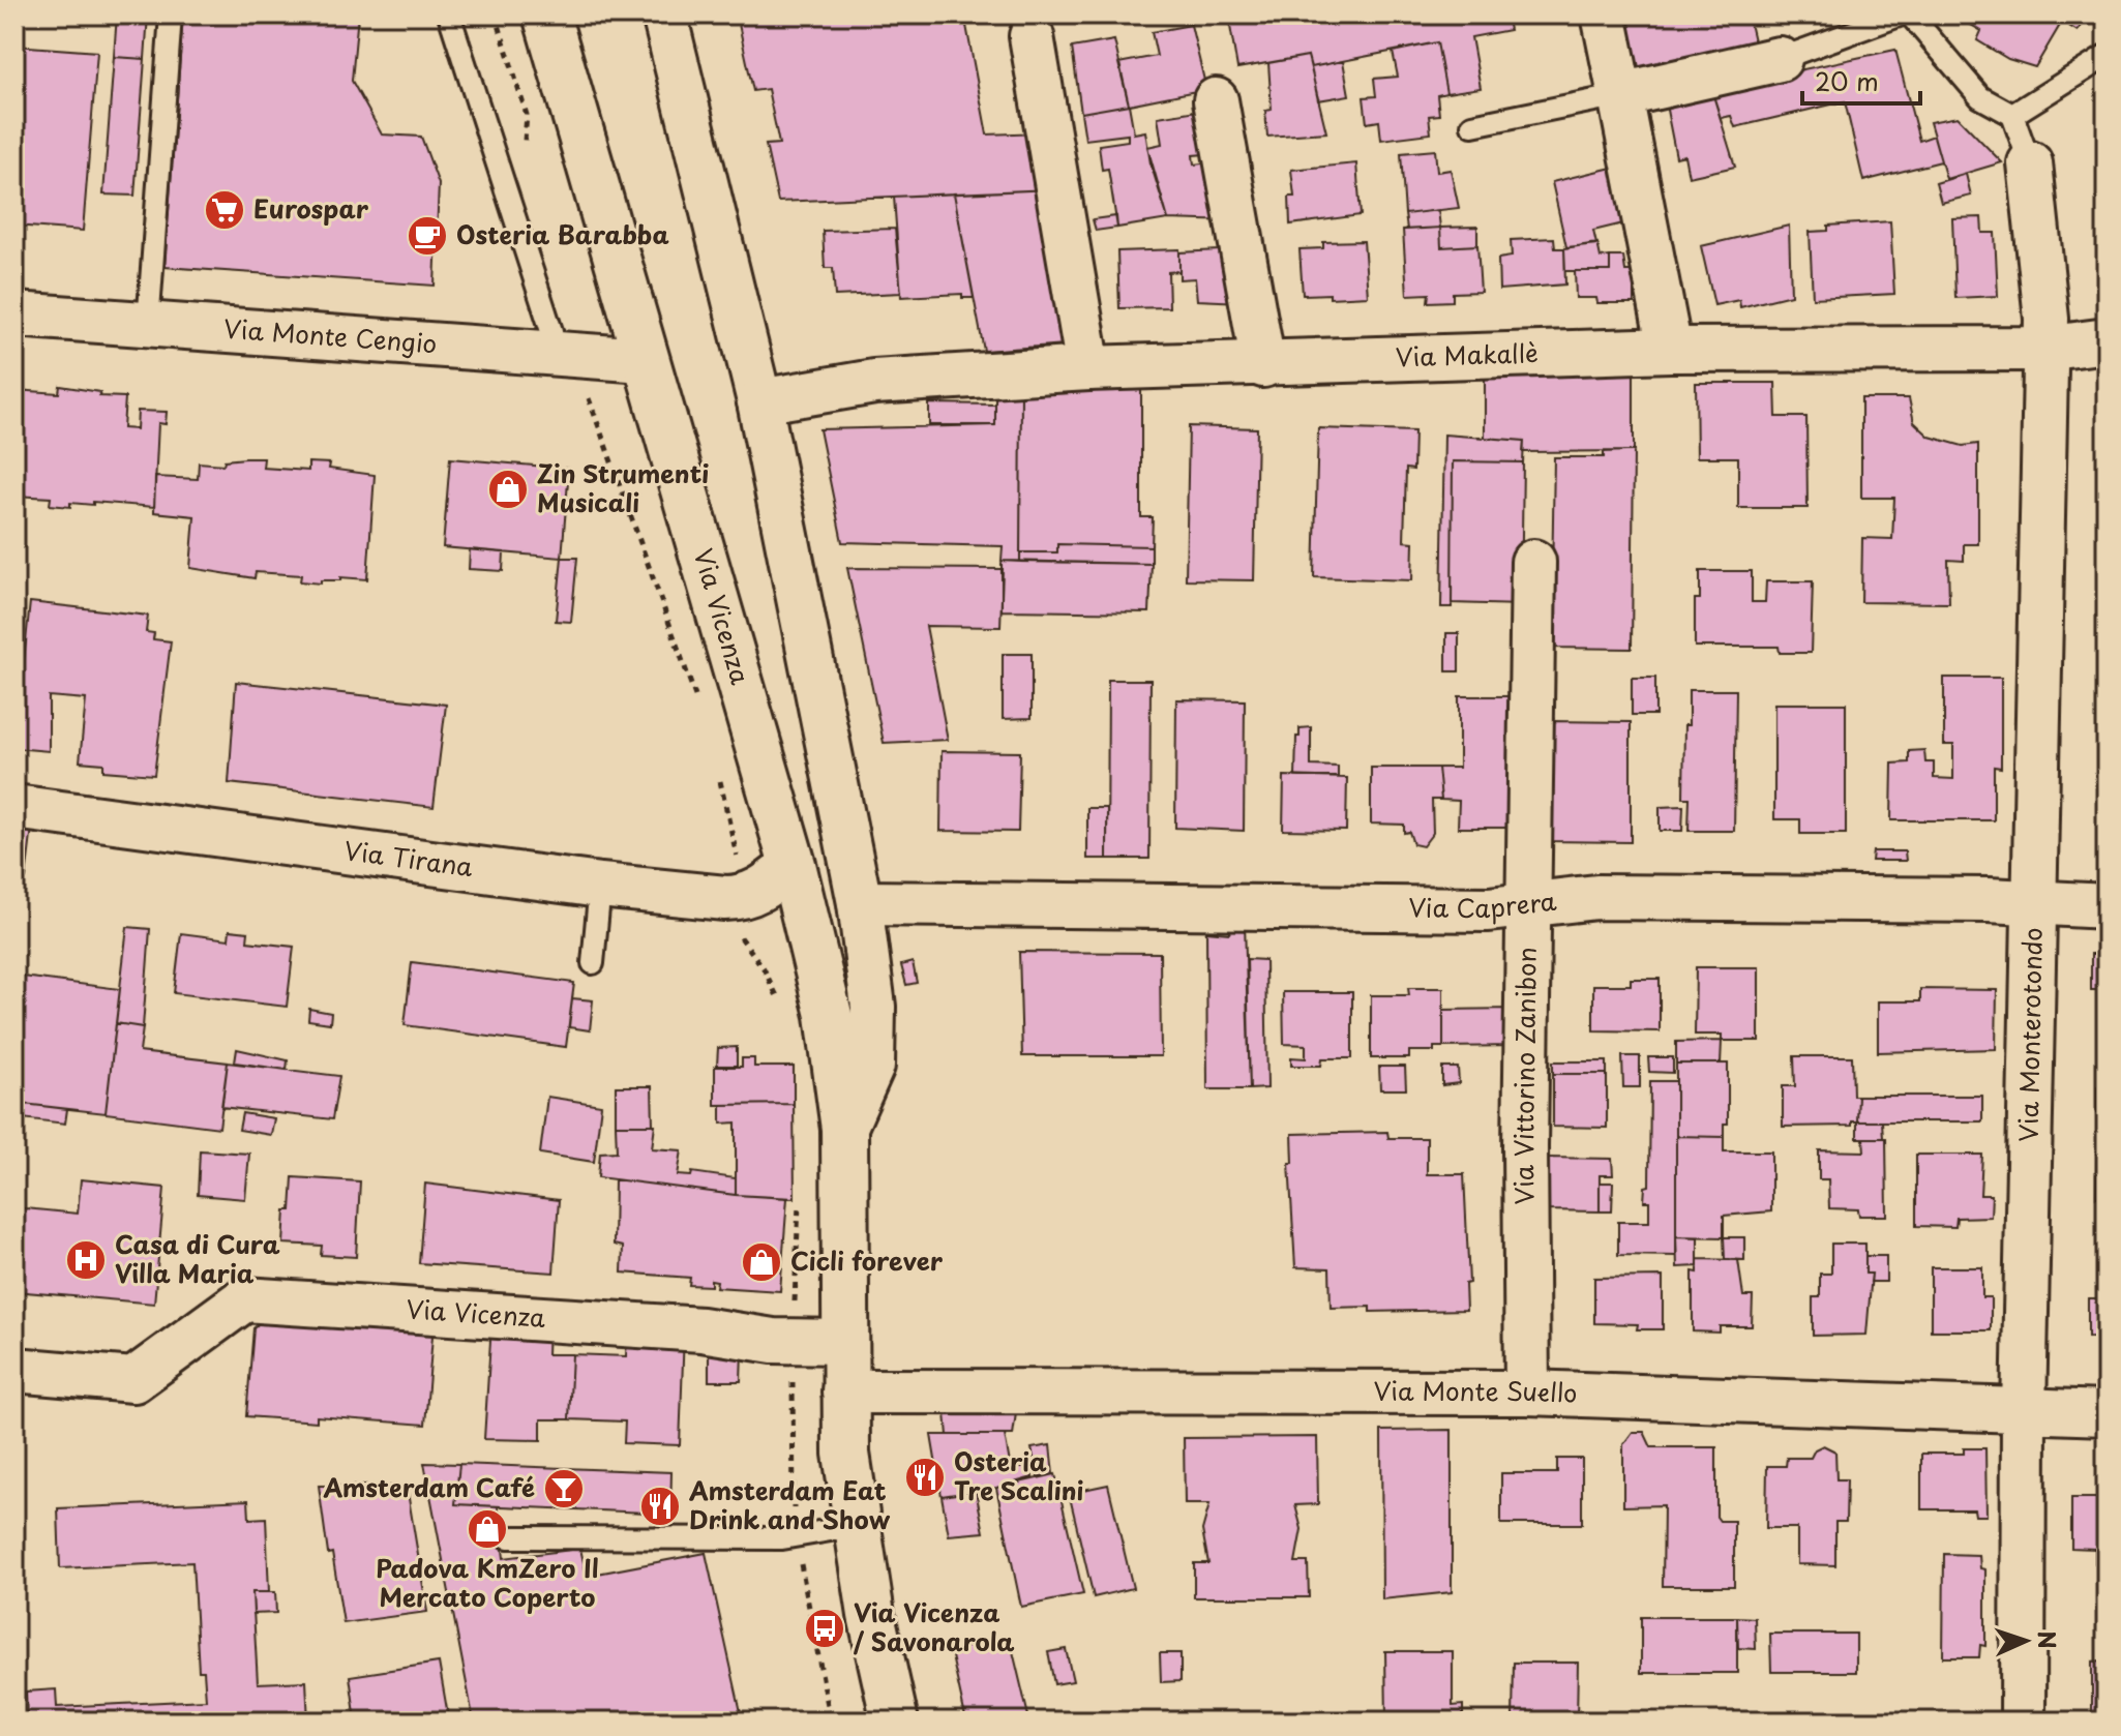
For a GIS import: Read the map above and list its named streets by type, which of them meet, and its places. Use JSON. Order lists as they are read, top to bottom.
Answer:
{
  "streets": {
    "main road": ["Via Vicenza"],
    "street": [
      "Via Monte Cengio",
      "Via Makallè",
      "Via Tirana",
      "Via Caprera",
      "Via Monterotondo",
      "Via Vittorino Zanibon",
      "Via Monte Suello"
    ]
  },
  "crossings": [
    ["Via Monte Cengio", "Via Vicenza"],
    ["Via Makallè", "Via Vicenza"],
    ["Via Makallè", "Via Monterotondo"],
    ["Via Vicenza", "Via Tirana"],
    ["Via Vicenza", "Via Caprera"],
    ["Via Vicenza", "Via Monte Suello"],
    ["Via Caprera", "Via Monterotondo"],
    ["Via Caprera", "Via Vittorino Zanibon"],
    ["Via Monterotondo", "Via Monte Suello"],
    ["Via Vittorino Zanibon", "Via Monte Suello"]
  ],
  "places": {
    "supermarket": ["Eurospar"],
    "cafe": ["Osteria Barabba"],
    "shop": ["Zin Strumenti Musicali", "Cicli forever", "Padova KmZero Il Mercato Coperto"],
    "hospital": ["Casa di Cura Villa Maria"],
    "restaurant": ["Osteria Tre Scalini", "Amsterdam Eat Drink and Show"],
    "bar": ["Amsterdam Café"],
    "bus stop": ["Via Vicenza / Savonarola"]
  },
  "scale_bar": "20 m",
  "north": "right"
}
